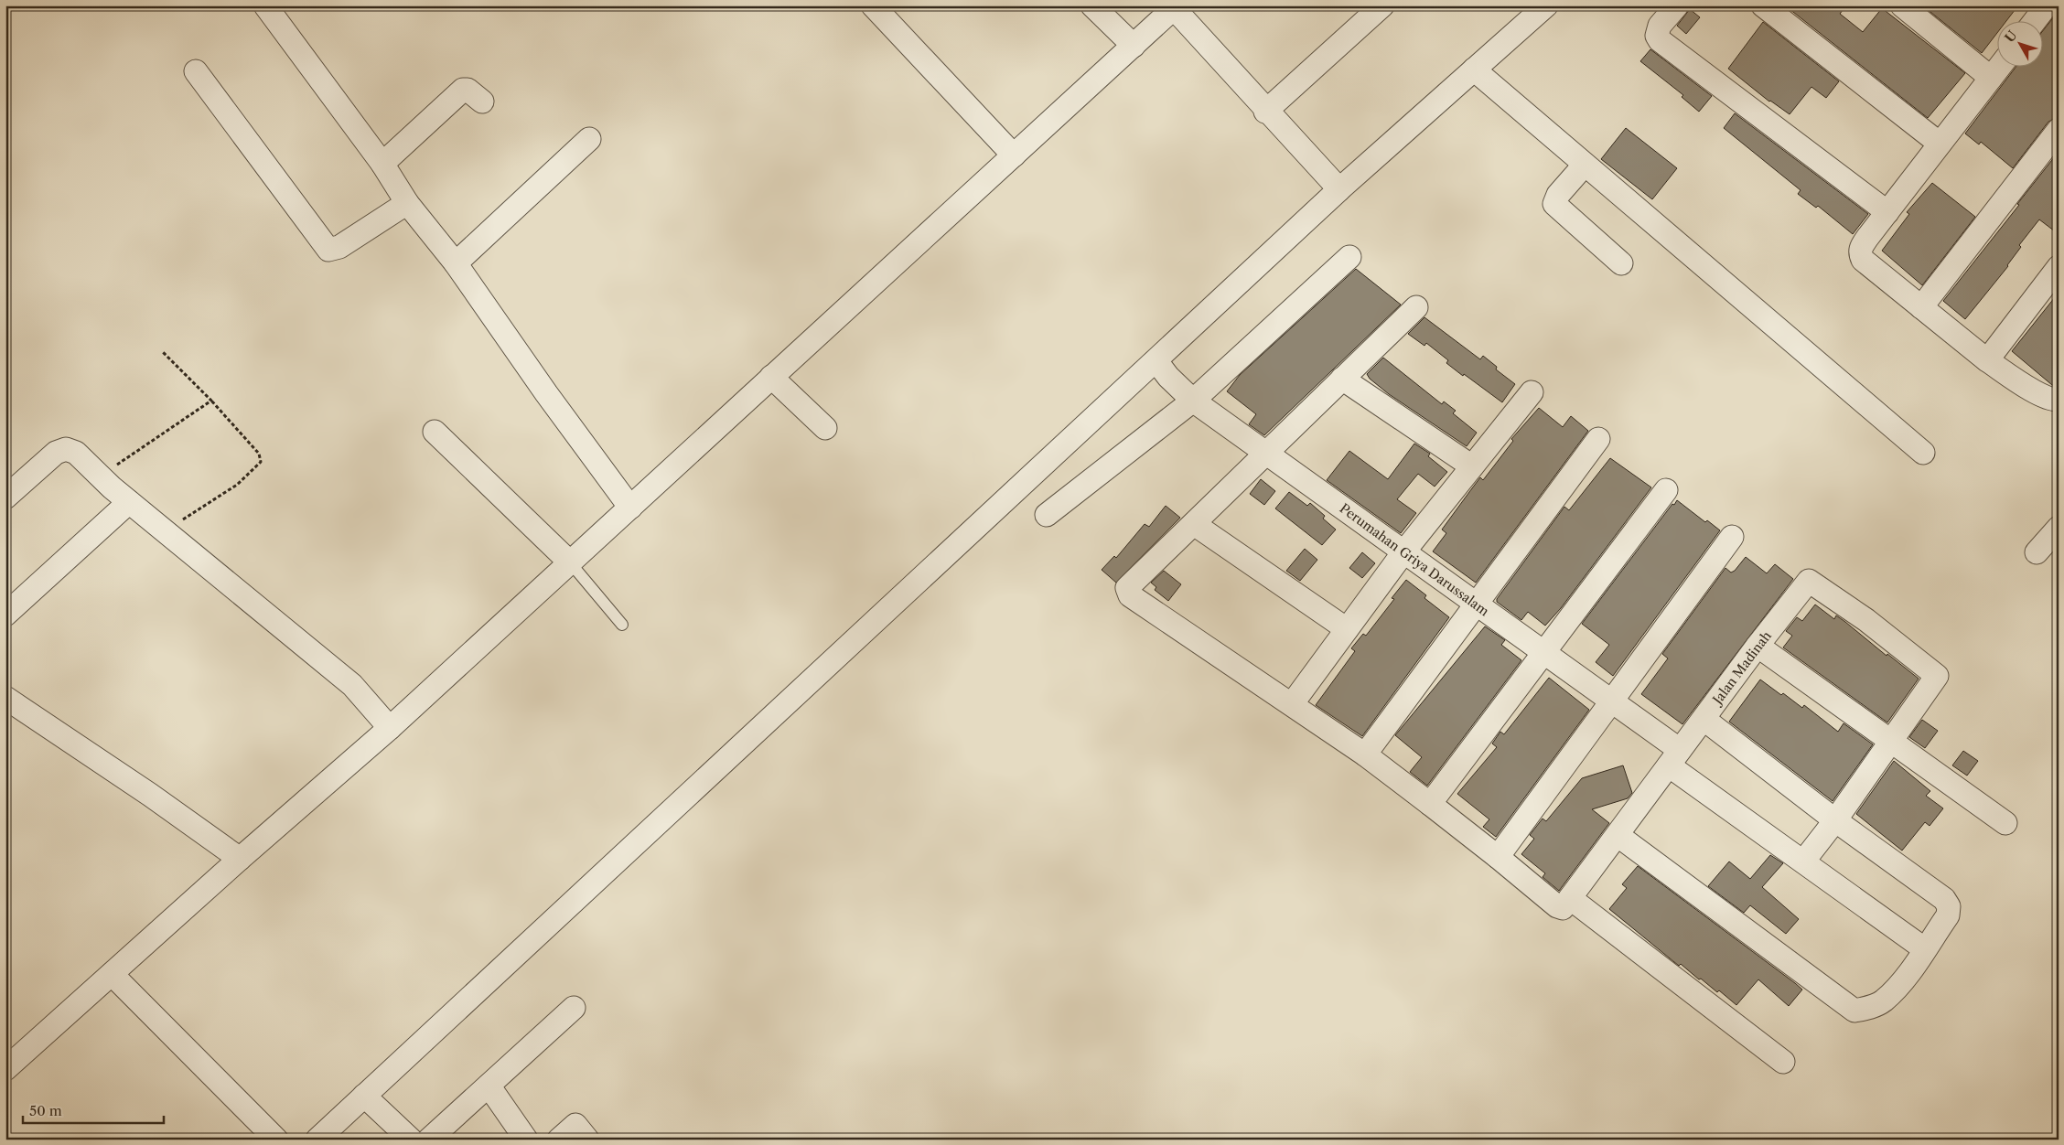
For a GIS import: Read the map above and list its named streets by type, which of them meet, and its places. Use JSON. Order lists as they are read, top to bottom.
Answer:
{
  "streets": {
    "street": ["Perumahan Griya Darussalam", "Jalan Madinah"]
  },
  "crossings": [
    ["Perumahan Griya Darussalam", "Jalan Madinah"]
  ],
  "scale_bar": "50 m",
  "north": "top left"
}
